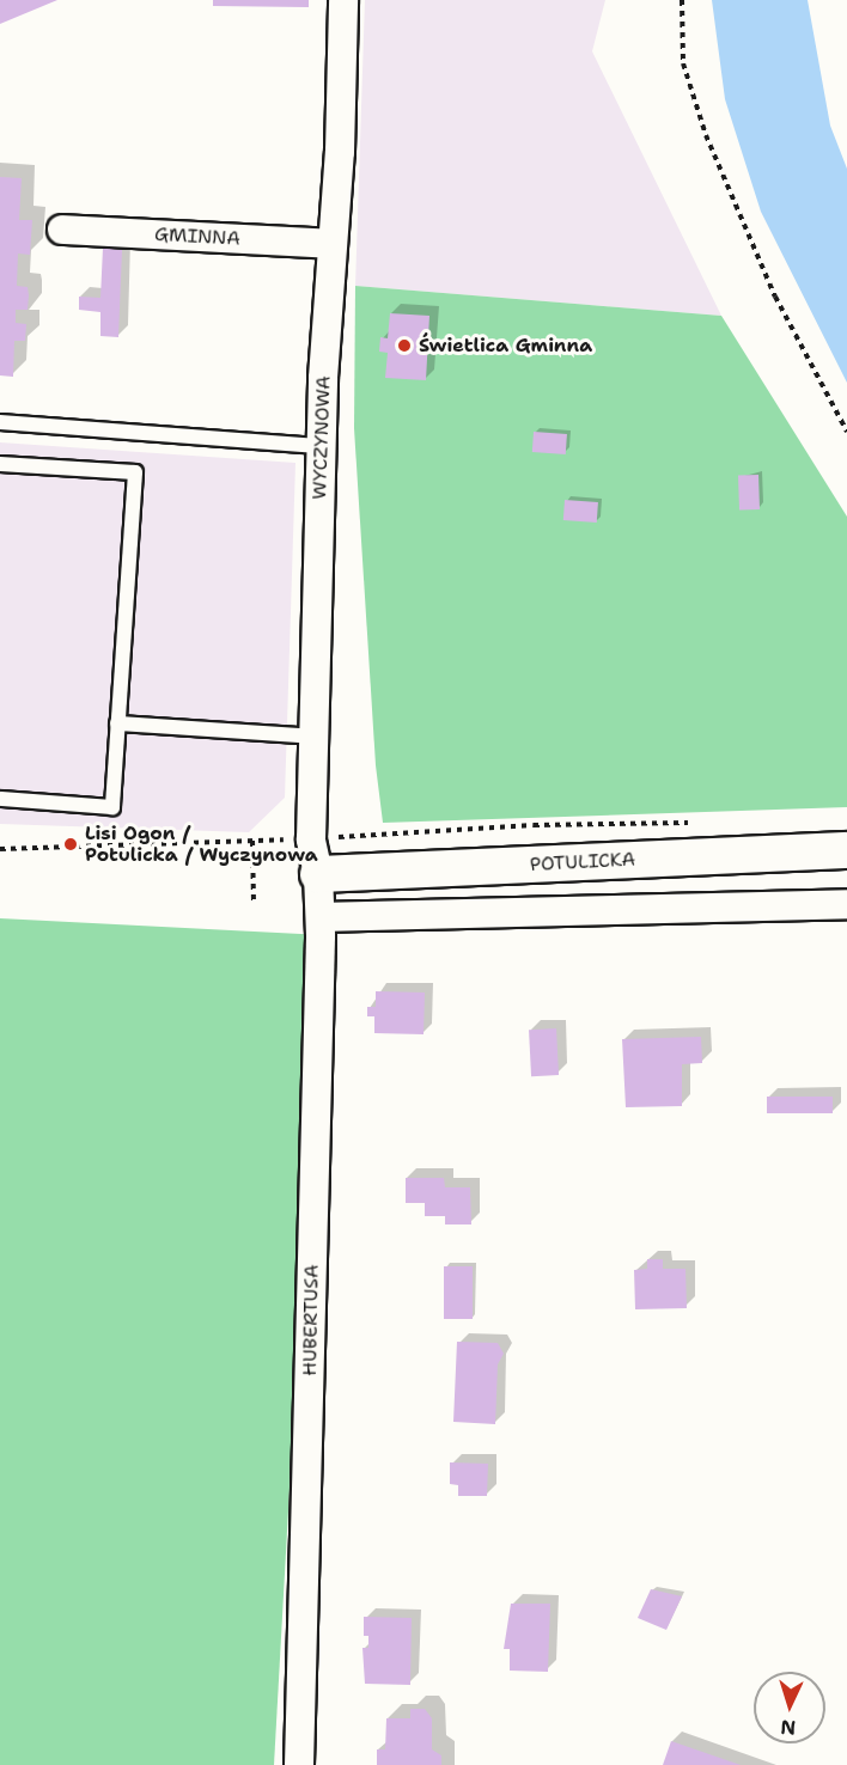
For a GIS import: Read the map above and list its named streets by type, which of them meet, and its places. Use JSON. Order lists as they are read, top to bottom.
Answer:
{
  "streets": {
    "street": [
      "GMINNA",
      "WYCZYNOWA",
      "POTULICKA",
      "HUBERTUSA"
    ]
  },
  "crossings": [
    ["GMINNA", "WYCZYNOWA"],
    ["WYCZYNOWA", "POTULICKA"],
    ["WYCZYNOWA", "HUBERTUSA"],
    ["POTULICKA", "HUBERTUSA"]
  ],
  "places": ["Świetlica Gminna", "Lisi Ogon / Potulicka / Wyczynowa"],
  "north": "bottom"
}
